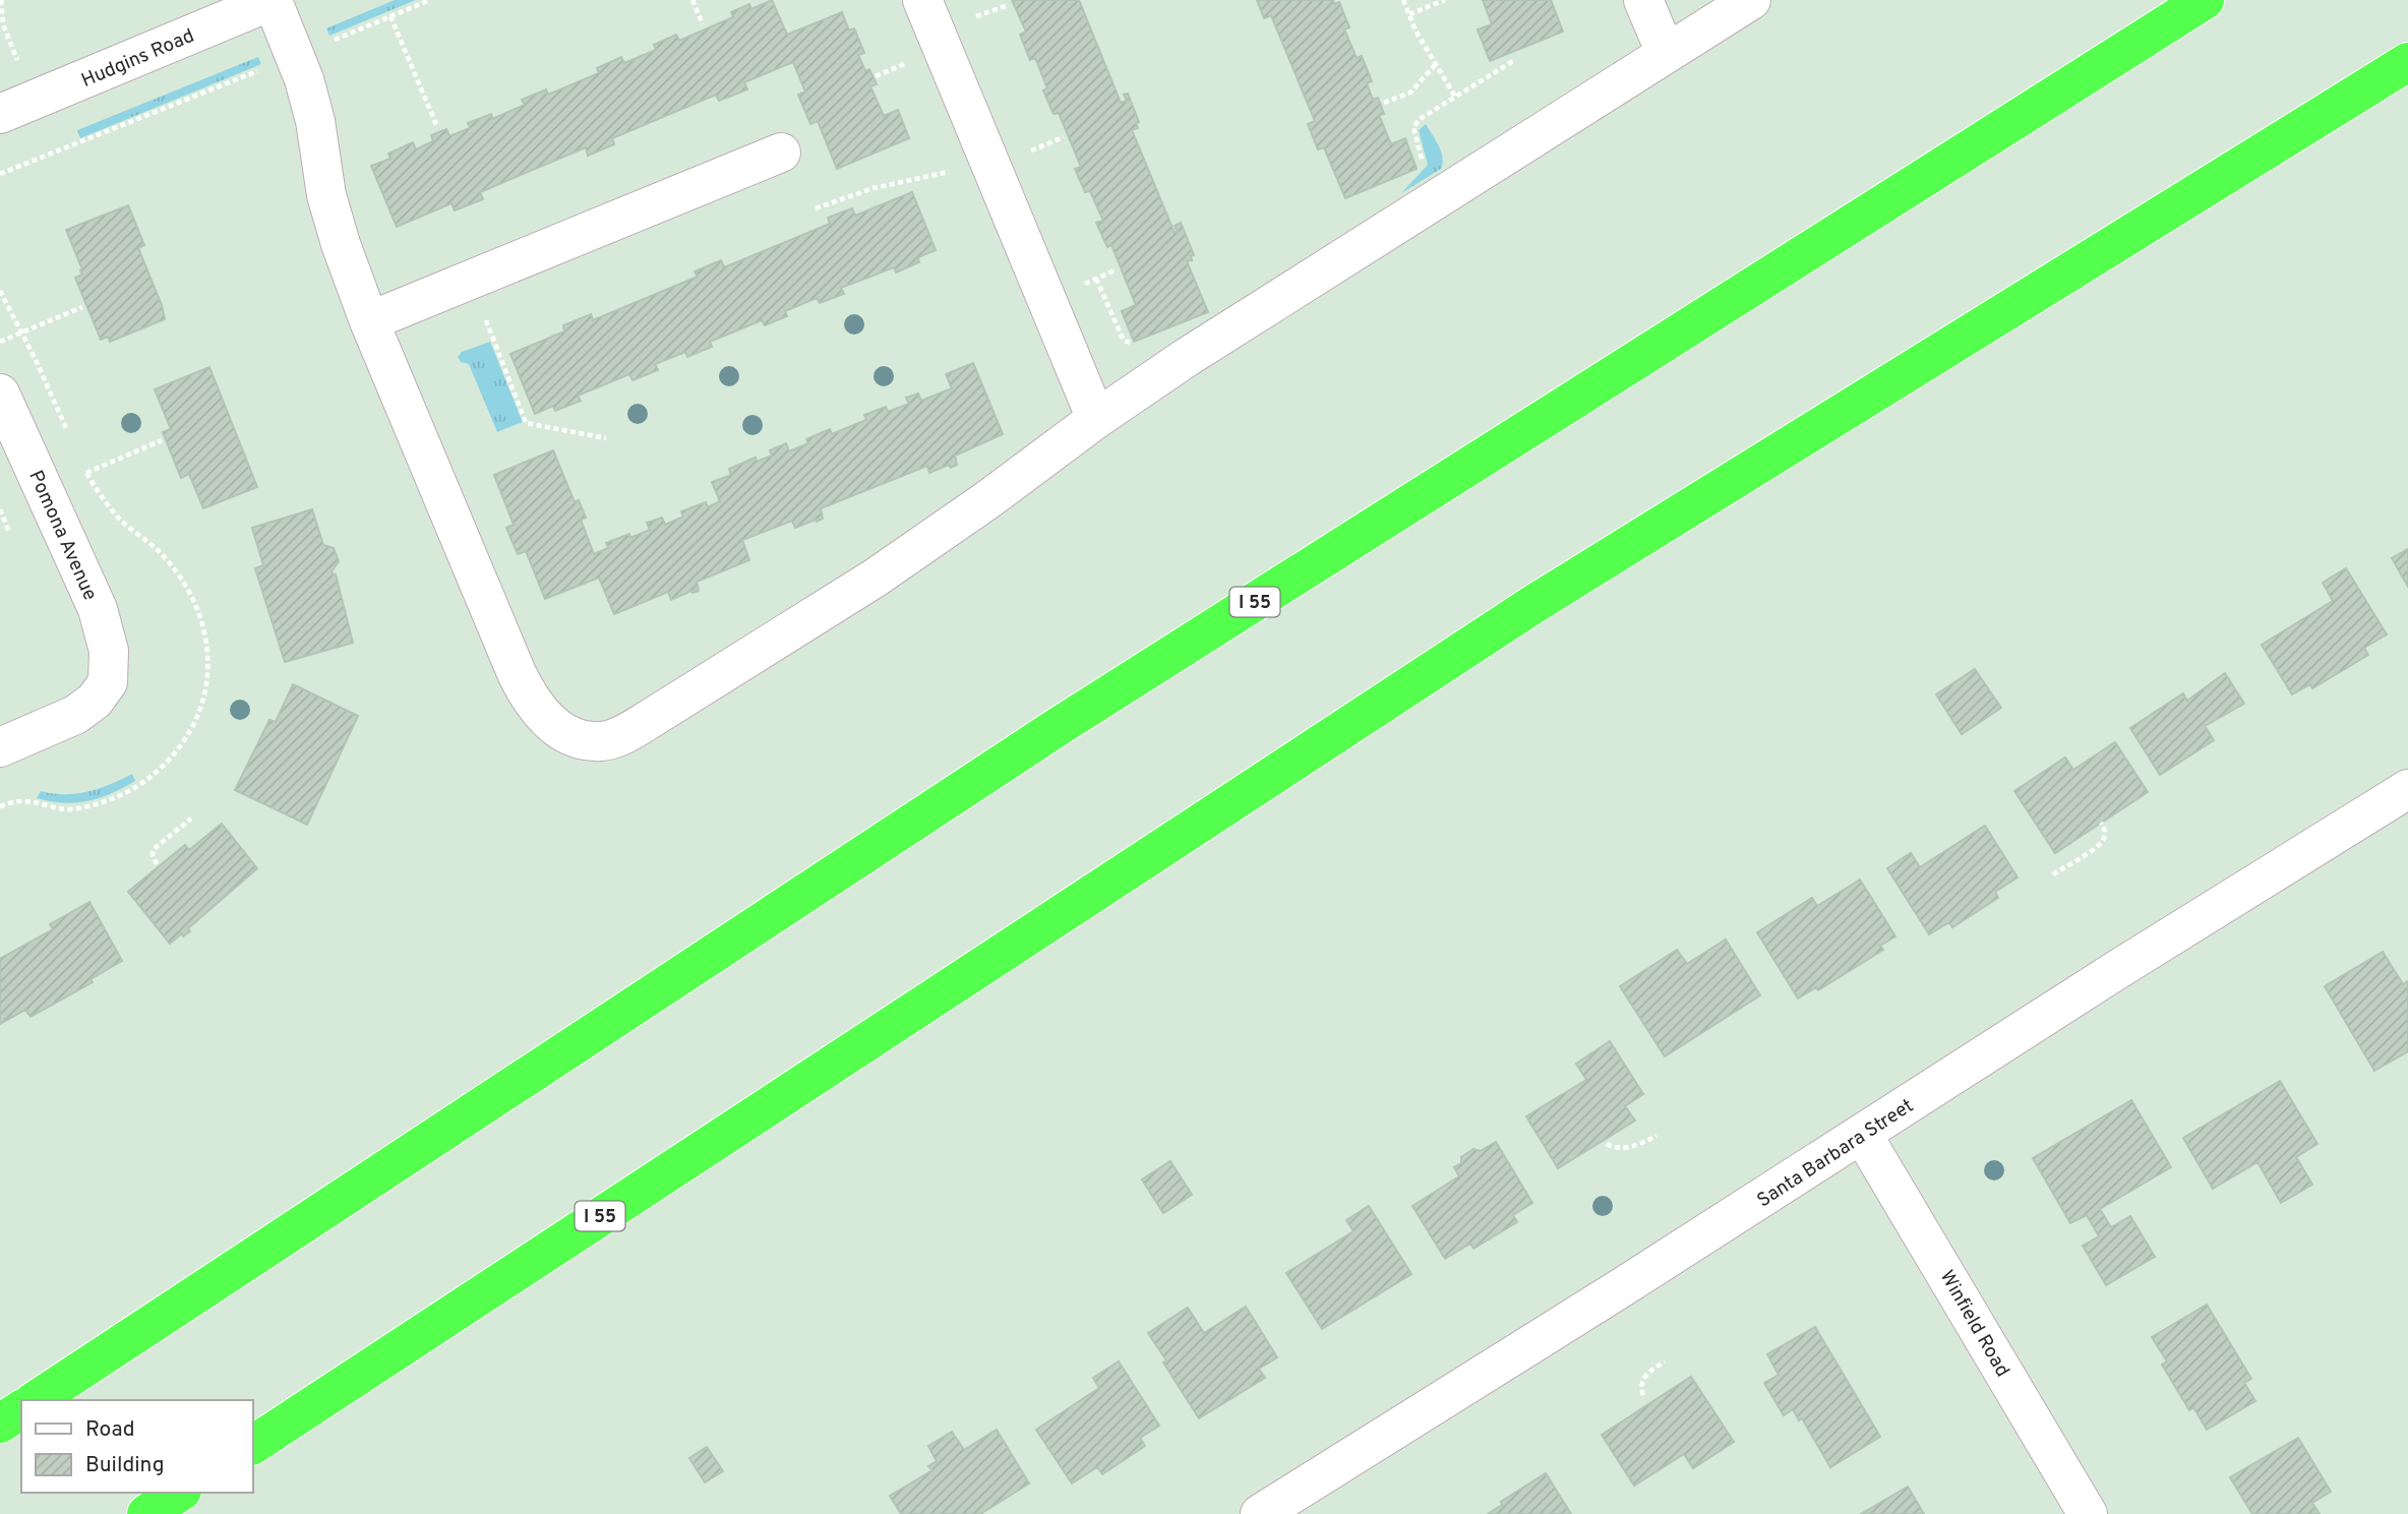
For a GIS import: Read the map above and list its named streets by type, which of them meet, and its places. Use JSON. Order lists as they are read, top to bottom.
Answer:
{
  "streets": {
    "highway": ["I 55"],
    "street": [
      "Hudgins Road",
      "Pomona Avenue",
      "Santa Barbara Street",
      "Winfield Road"
    ]
  },
  "crossings": [
    ["Santa Barbara Street", "Winfield Road"]
  ],
  "legend": ["Road", "Building"]
}
